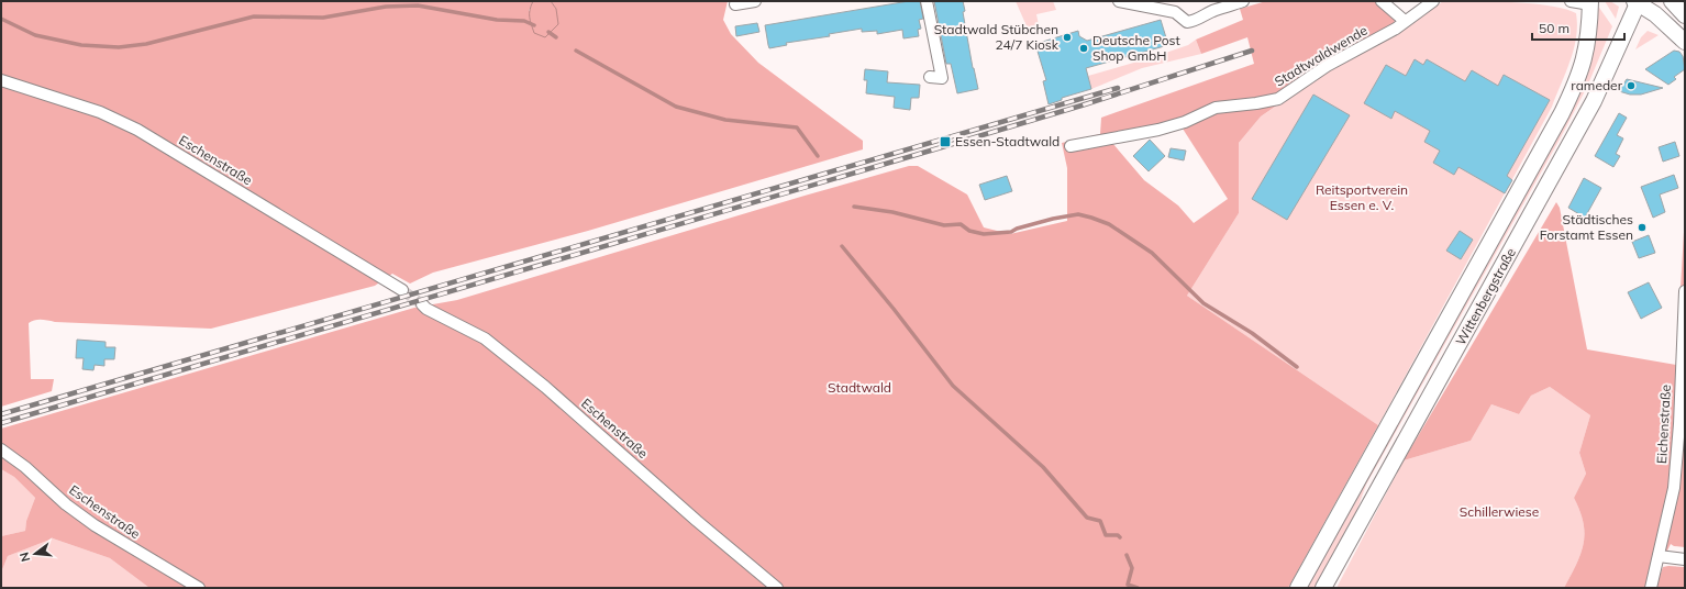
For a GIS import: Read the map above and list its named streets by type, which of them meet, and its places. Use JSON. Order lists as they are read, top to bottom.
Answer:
{
  "streets": {
    "main road": ["Wittenbergstraße"],
    "street": ["Stadtwaldwende", "Eschenstraße", "Eichenstraße"]
  },
  "parks": ["Reitsportverein Essen e. V.", "Stadtwald", "Schillerwiese"],
  "places": {
    "other": [
      "Stadtwald Stübchen 24/7 Kiosk",
      "Deutsche Post Shop GmbH",
      "rameder",
      "Städtisches Forstamt Essen"
    ],
    "transit": ["Essen-Stadtwald"]
  },
  "scale_bar": "50 m",
  "north": "left"
}
